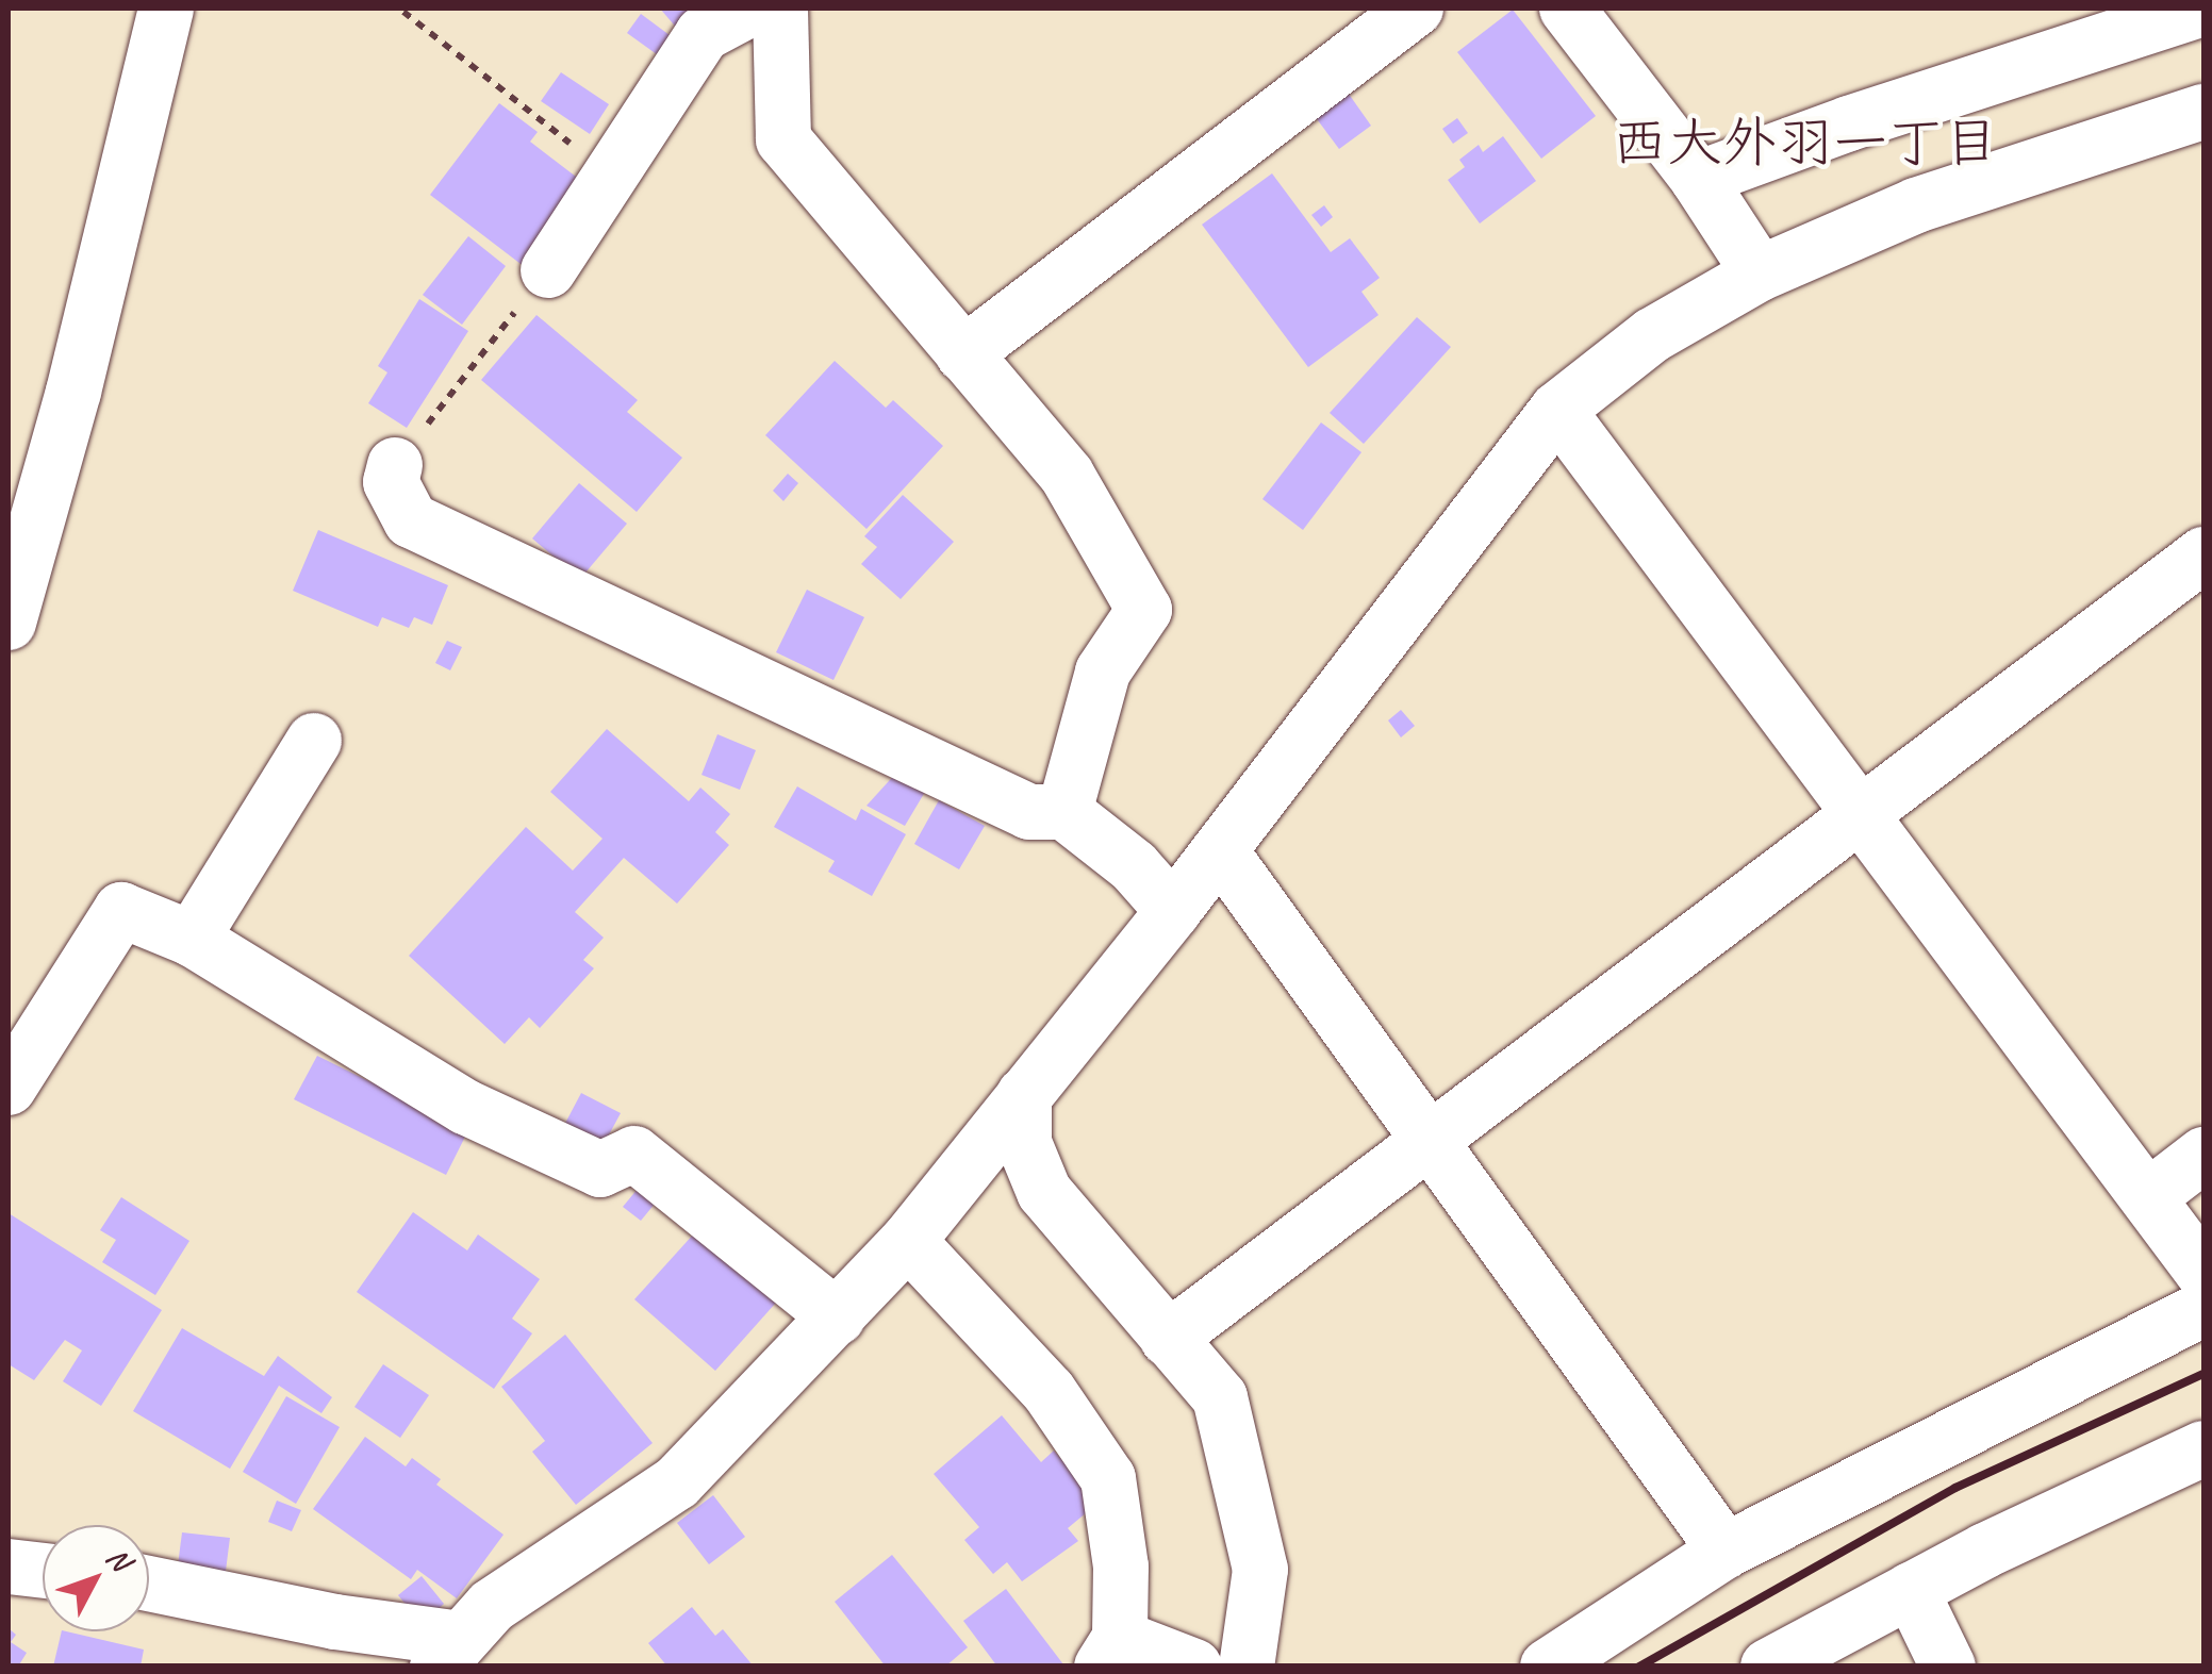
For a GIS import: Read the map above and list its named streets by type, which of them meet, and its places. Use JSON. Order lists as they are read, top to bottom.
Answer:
{
  "districts": ["西大外羽一丁目"],
  "north": "top right"
}
